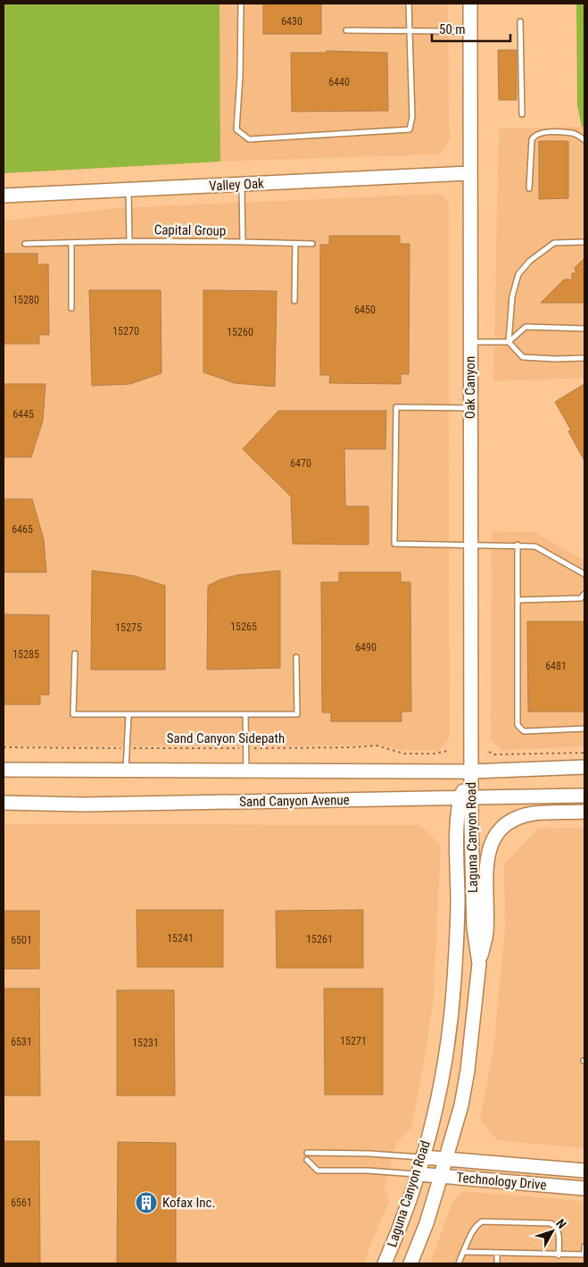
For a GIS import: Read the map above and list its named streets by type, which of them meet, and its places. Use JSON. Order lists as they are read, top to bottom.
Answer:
{
  "streets": {
    "main road": [
      "Valley Oak",
      "Oak Canyon",
      "Sand Canyon Avenue",
      "Laguna Canyon Road",
      "Technology Drive"
    ],
    "lane": ["Capital Group"],
    "path": ["Sand Canyon Sidepath"]
  },
  "crossings": [
    ["Valley Oak", "Capital Group"],
    ["Valley Oak", "Oak Canyon"],
    ["Oak Canyon", "Laguna Canyon Road"],
    ["Sand Canyon Avenue", "Laguna Canyon Road"],
    ["Laguna Canyon Road", "Technology Drive"]
  ],
  "places": {
    "building": ["Kofax Inc."]
  },
  "house_numbers": [
    "6430",
    "6440",
    "15280",
    "6450",
    "15270",
    "15260",
    "6445",
    "6470",
    "6465",
    "15265",
    "15275",
    "6490",
    "15285",
    "6481",
    "15241",
    "15261",
    "6501",
    "15271",
    "6531",
    "15231",
    "6561"
  ],
  "scale_bar": "50 m",
  "north": "top right"
}
